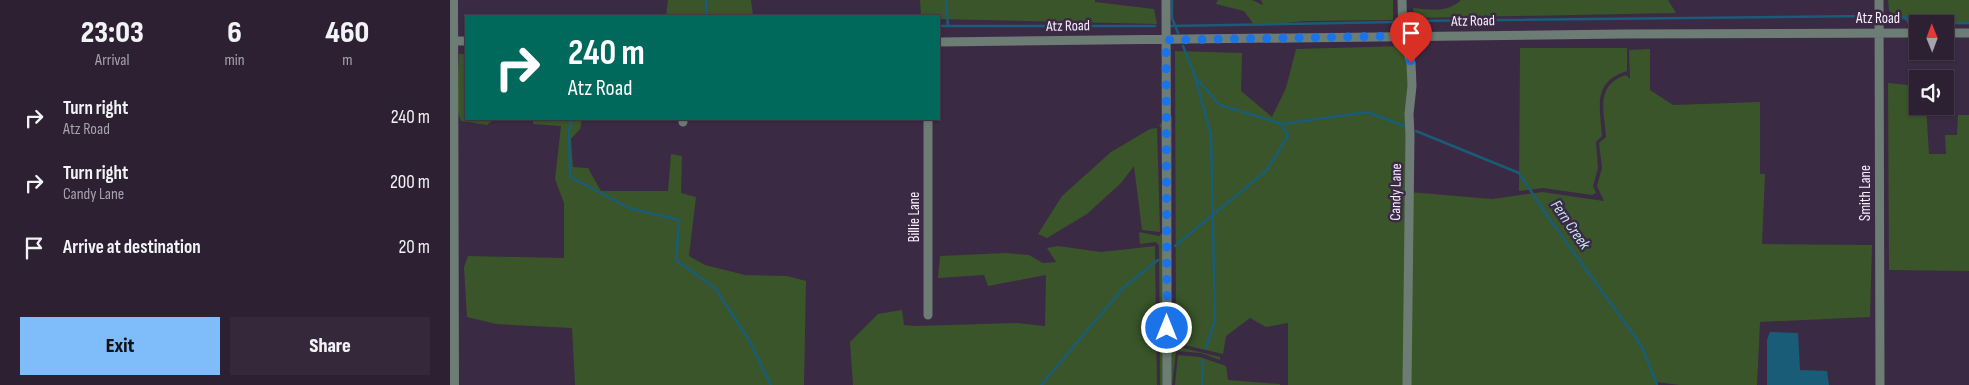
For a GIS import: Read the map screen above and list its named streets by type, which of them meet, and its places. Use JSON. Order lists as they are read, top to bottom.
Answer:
{
  "streets": {
    "street": [
      "Atz Road",
      "Candy Lane",
      "Smith Lane",
      "Billie Lane"
    ]
  },
  "crossings": [
    ["Atz Road", "Candy Lane"],
    ["Atz Road", "Smith Lane"]
  ],
  "water": ["Fern Creek"],
  "north": "top",
  "page": {
    "eta": [
      "23:03",
      "Arrival",
      "6",
      "min",
      "460",
      "m"
    ],
    "turn": ["240 m", "Atz Road"],
    "list": [
      {
        "name": "Turn right",
        "note": "Atz Road",
        "value": "240 m"
      },
      {
        "name": "Turn right",
        "note": "Candy Lane",
        "value": "200 m"
      },
      {
        "name": "Arrive at destination",
        "value": "20 m"
      }
    ],
    "buttons": ["Exit", "Share"]
  }
}
